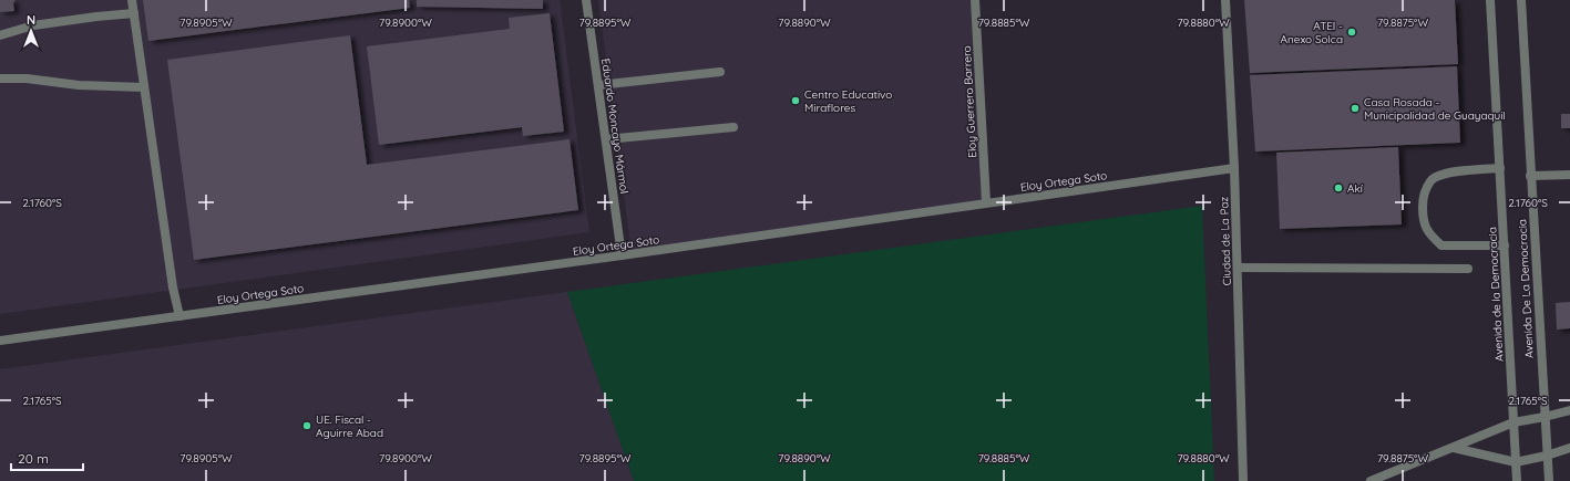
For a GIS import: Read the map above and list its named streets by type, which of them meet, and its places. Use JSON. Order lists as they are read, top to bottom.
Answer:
{
  "streets": {
    "street": [
      "Eloy Guerrero Barrero",
      "Eduardo Moncayo Mármol",
      "Eloy Ortega Soto",
      "Ciudad de La Paz",
      "Avenida De La Democracia",
      "Avenida de la Democracia"
    ]
  },
  "crossings": [
    ["Eloy Guerrero Barrero", "Eloy Ortega Soto"],
    ["Eduardo Moncayo Mármol", "Eloy Ortega Soto"],
    ["Eloy Ortega Soto", "Ciudad de La Paz"]
  ],
  "places": [
    "ATEI - Anexo Solca",
    "Centro Educativo Miraflores",
    "Casa Rosada - Municipalidad de Guayaquil",
    "Akí",
    "UE. Fiscal - Aguirre Abad"
  ],
  "scale_bar": "20 m",
  "north": "top",
  "coordinates": [
    "79.8905°W",
    "79.8900°W",
    "79.8895°W",
    "79.8890°W",
    "79.8885°W",
    "79.8880°W",
    "79.8875°W",
    "2.1760°S",
    "2.1765°S"
  ]
}
